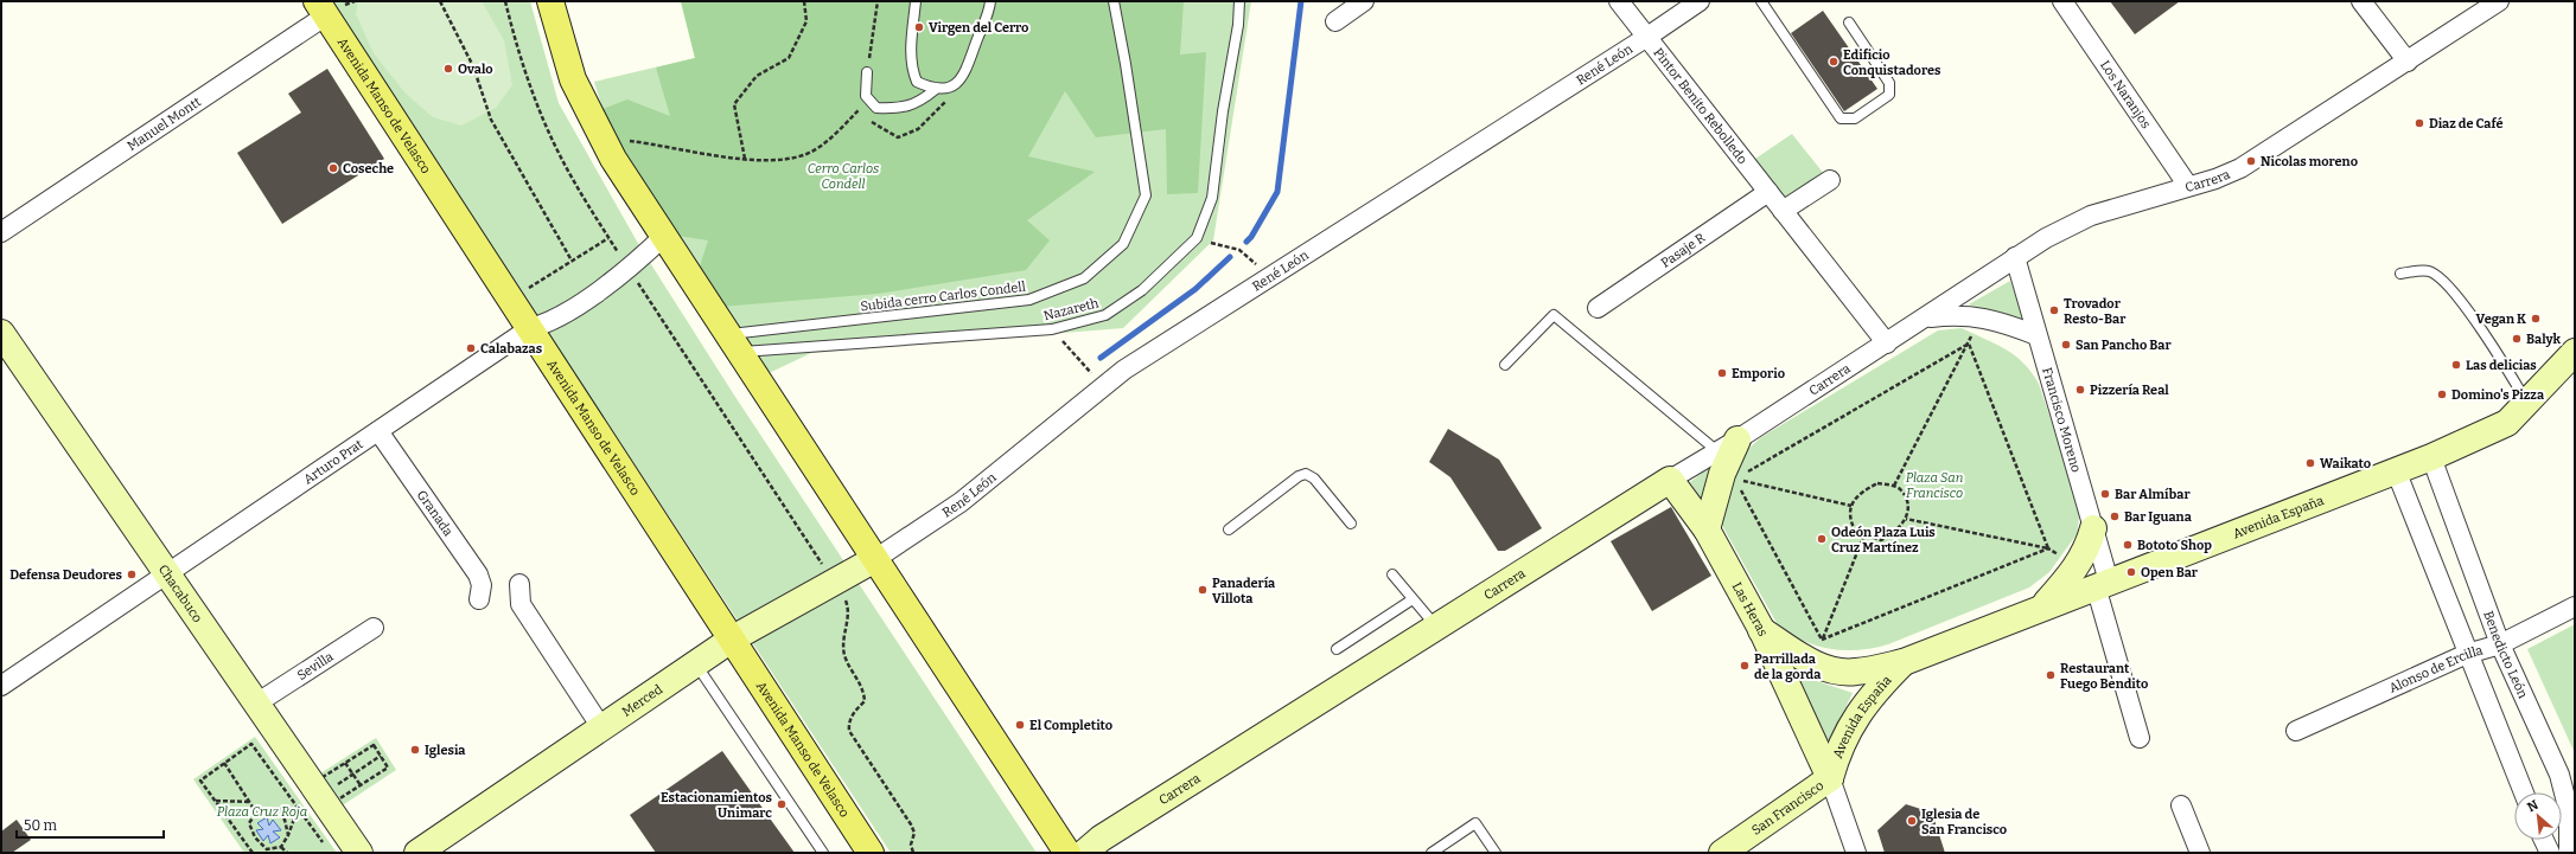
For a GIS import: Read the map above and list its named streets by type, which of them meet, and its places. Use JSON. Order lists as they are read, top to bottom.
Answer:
{
  "streets": {
    "main road": [
      "Avenida Manso de Velasco",
      "Carrera",
      "Avenida España",
      "Chacabuco",
      "Las Heras",
      "Merced",
      "San Francisco"
    ],
    "street": [
      "René León",
      "Los Naranjos",
      "Pintor Benito Rebolledo",
      "Manuel Montt",
      "Pasaje R",
      "Francisco Moreno",
      "Arturo Prat",
      "Granada",
      "Benedicto León",
      "Sevilla",
      "Alonso de Ercilla"
    ],
    "lane": ["Subida cerro Carlos Condell", "Nazareth"]
  },
  "crossings": [
    ["René León", "Pintor Benito Rebolledo"],
    ["René León", "Merced"],
    ["Los Naranjos", "Carrera"],
    ["Avenida Manso de Velasco", "Manuel Montt"],
    ["Avenida Manso de Velasco", "Arturo Prat"],
    ["Avenida Manso de Velasco", "Merced"],
    ["Pintor Benito Rebolledo", "Carrera"],
    ["Pintor Benito Rebolledo", "Pasaje R"],
    ["Carrera", "Francisco Moreno"],
    ["Carrera", "Las Heras"],
    ["Subida cerro Carlos Condell", "Nazareth"],
    ["Francisco Moreno", "Avenida España"],
    ["Arturo Prat", "Granada"],
    ["Arturo Prat", "Chacabuco"],
    ["Avenida España", "Las Heras"],
    ["Avenida España", "Benedicto León"],
    ["Avenida España", "San Francisco"],
    ["Chacabuco", "Sevilla"],
    ["Las Heras", "San Francisco"],
    ["Benedicto León", "Alonso de Ercilla"]
  ],
  "parks": ["Cerro Carlos Condell", "Plaza San Francisco", "Plaza Cruz Roja"],
  "places": [
    "Virgen del Cerro",
    "Edificio Conquistadores",
    "Ovalo",
    "Diaz de Café",
    "Nicolas moreno",
    "Coseche",
    "Trovador Resto-Bar",
    "Vegan K",
    "Balyk",
    "San Pancho Bar",
    "Calabazas",
    "Las delicias",
    "Emporio",
    "Pizzería Real",
    "Domino's Pizza",
    "Waikato",
    "Bar Almíbar",
    "Bar Iguana",
    "Odeón Plaza Luis Cruz Martínez",
    "Bototo Shop",
    "Open Bar",
    "Defensa Deudores",
    "Panadería Villota",
    "Parrillada de la gorda",
    "Restaurant Fuego Bendito",
    "El Completito",
    "Iglesia",
    "Estacionamientos Unimarc",
    "Iglesia de San Francisco"
  ],
  "scale_bar": "50 m",
  "north": "top left"
}
